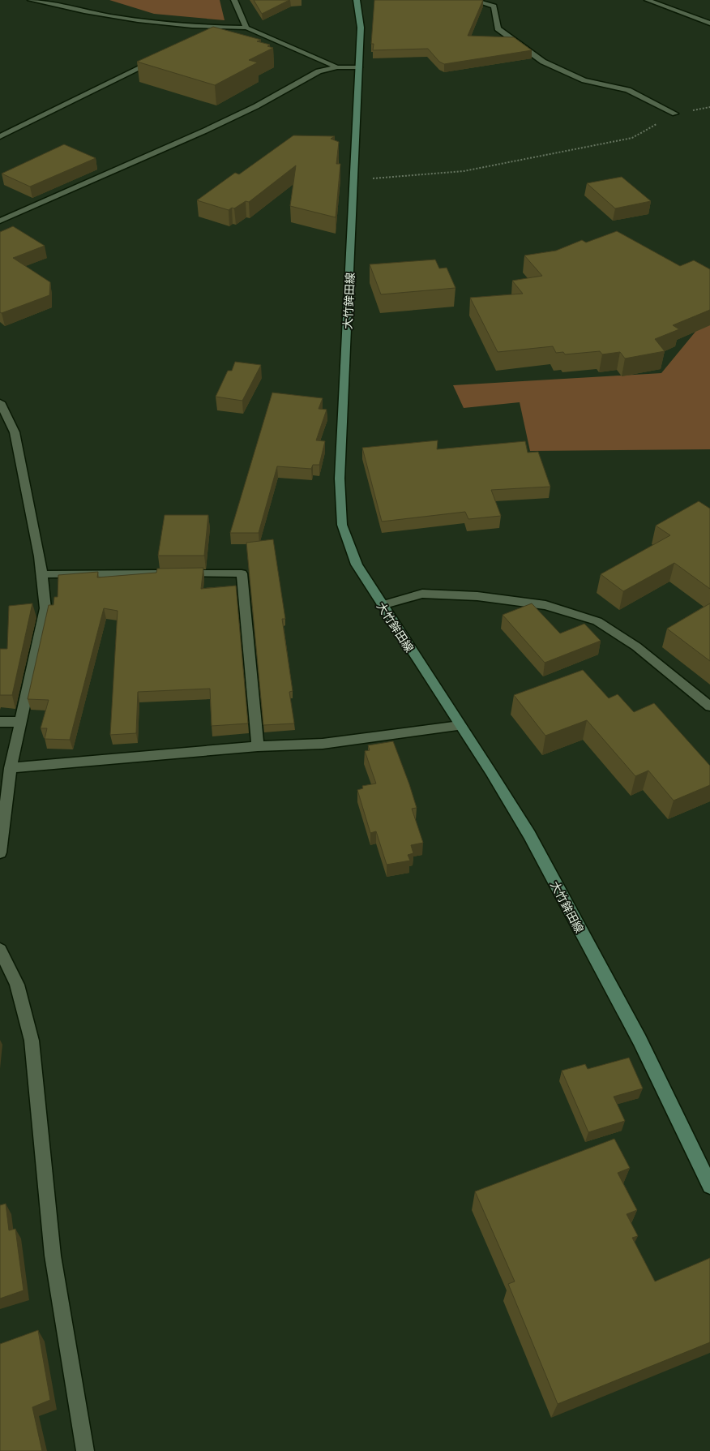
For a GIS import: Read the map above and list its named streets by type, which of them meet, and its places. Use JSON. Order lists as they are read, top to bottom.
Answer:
{
  "streets": {
    "main road": ["大竹鉾田線"]
  }
}
